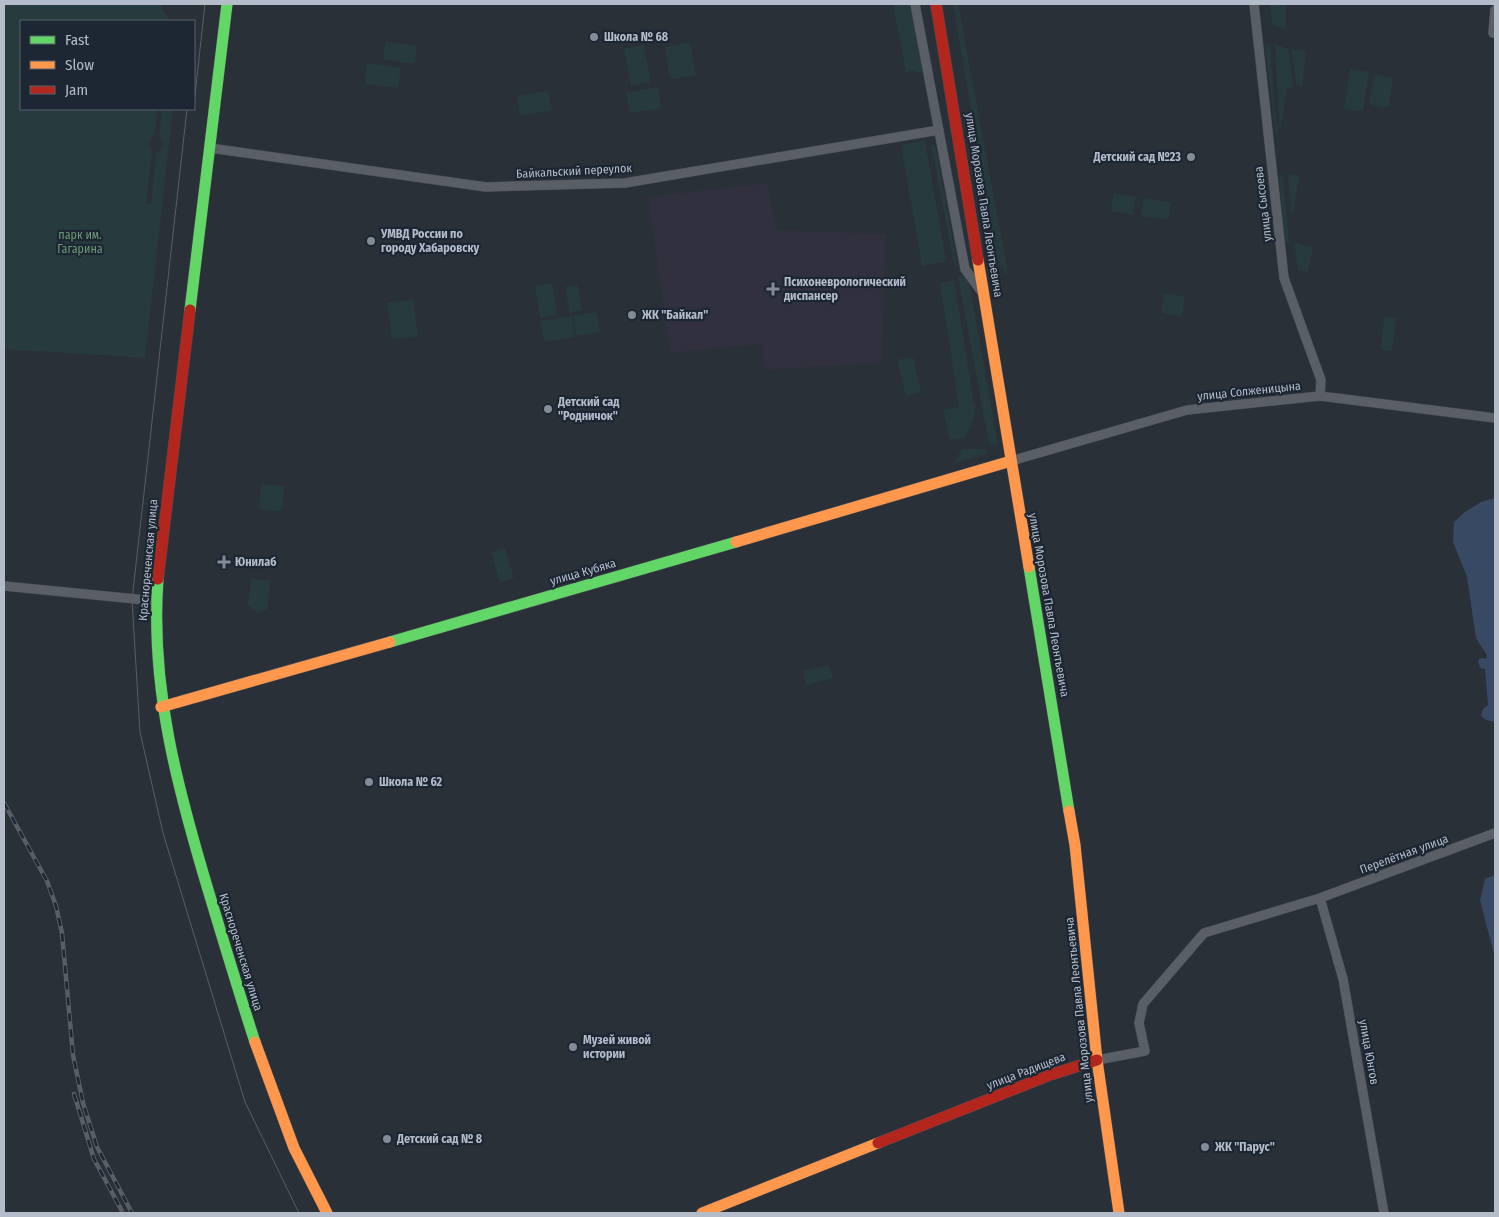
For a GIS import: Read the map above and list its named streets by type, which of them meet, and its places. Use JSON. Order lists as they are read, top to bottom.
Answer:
{
  "streets": {
    "main road": [
      "улица Морозова Павла Леонтьевича",
      "Краснореченская улица",
      "улица Кубяка",
      "улица Радищева"
    ],
    "street": [
      "Байкальский переулок",
      "улица Сысоева",
      "улица Солженицына",
      "Перелётная улица",
      "улица Юнгов"
    ]
  },
  "crossings": [
    ["Байкальский переулок", "Краснореченская улица"],
    ["улица Сысоева", "улица Солженицына"],
    ["улица Морозова Павла Леонтьевича", "улица Солженицына"],
    ["улица Морозова Павла Леонтьевича", "улица Кубяка"],
    ["улица Морозова Павла Леонтьевича", "улица Радищева"],
    ["улица Солженицына", "улица Кубяка"],
    ["Краснореченская улица", "улица Кубяка"],
    ["Перелётная улица", "улица Юнгов"],
    ["Перелётная улица", "улица Радищева"],
    ["улица Юнгов", "улица Радищева"]
  ],
  "parks": ["парк им. Гагарина"],
  "places": {
    "other": [
      "Школа № 68",
      "Детский сад №23",
      "УМВД России по городу Хабаровску",
      "ЖК \"Байкал\"",
      "Детский сад \"Родничок\"",
      "Школа № 62",
      "Музей живой истории",
      "Детский сад № 8",
      "ЖК \"Парус\""
    ],
    "health": ["Психоневрологический диспансер", "Юнилаб"]
  },
  "legend": ["Fast", "Slow", "Jam"]
}
